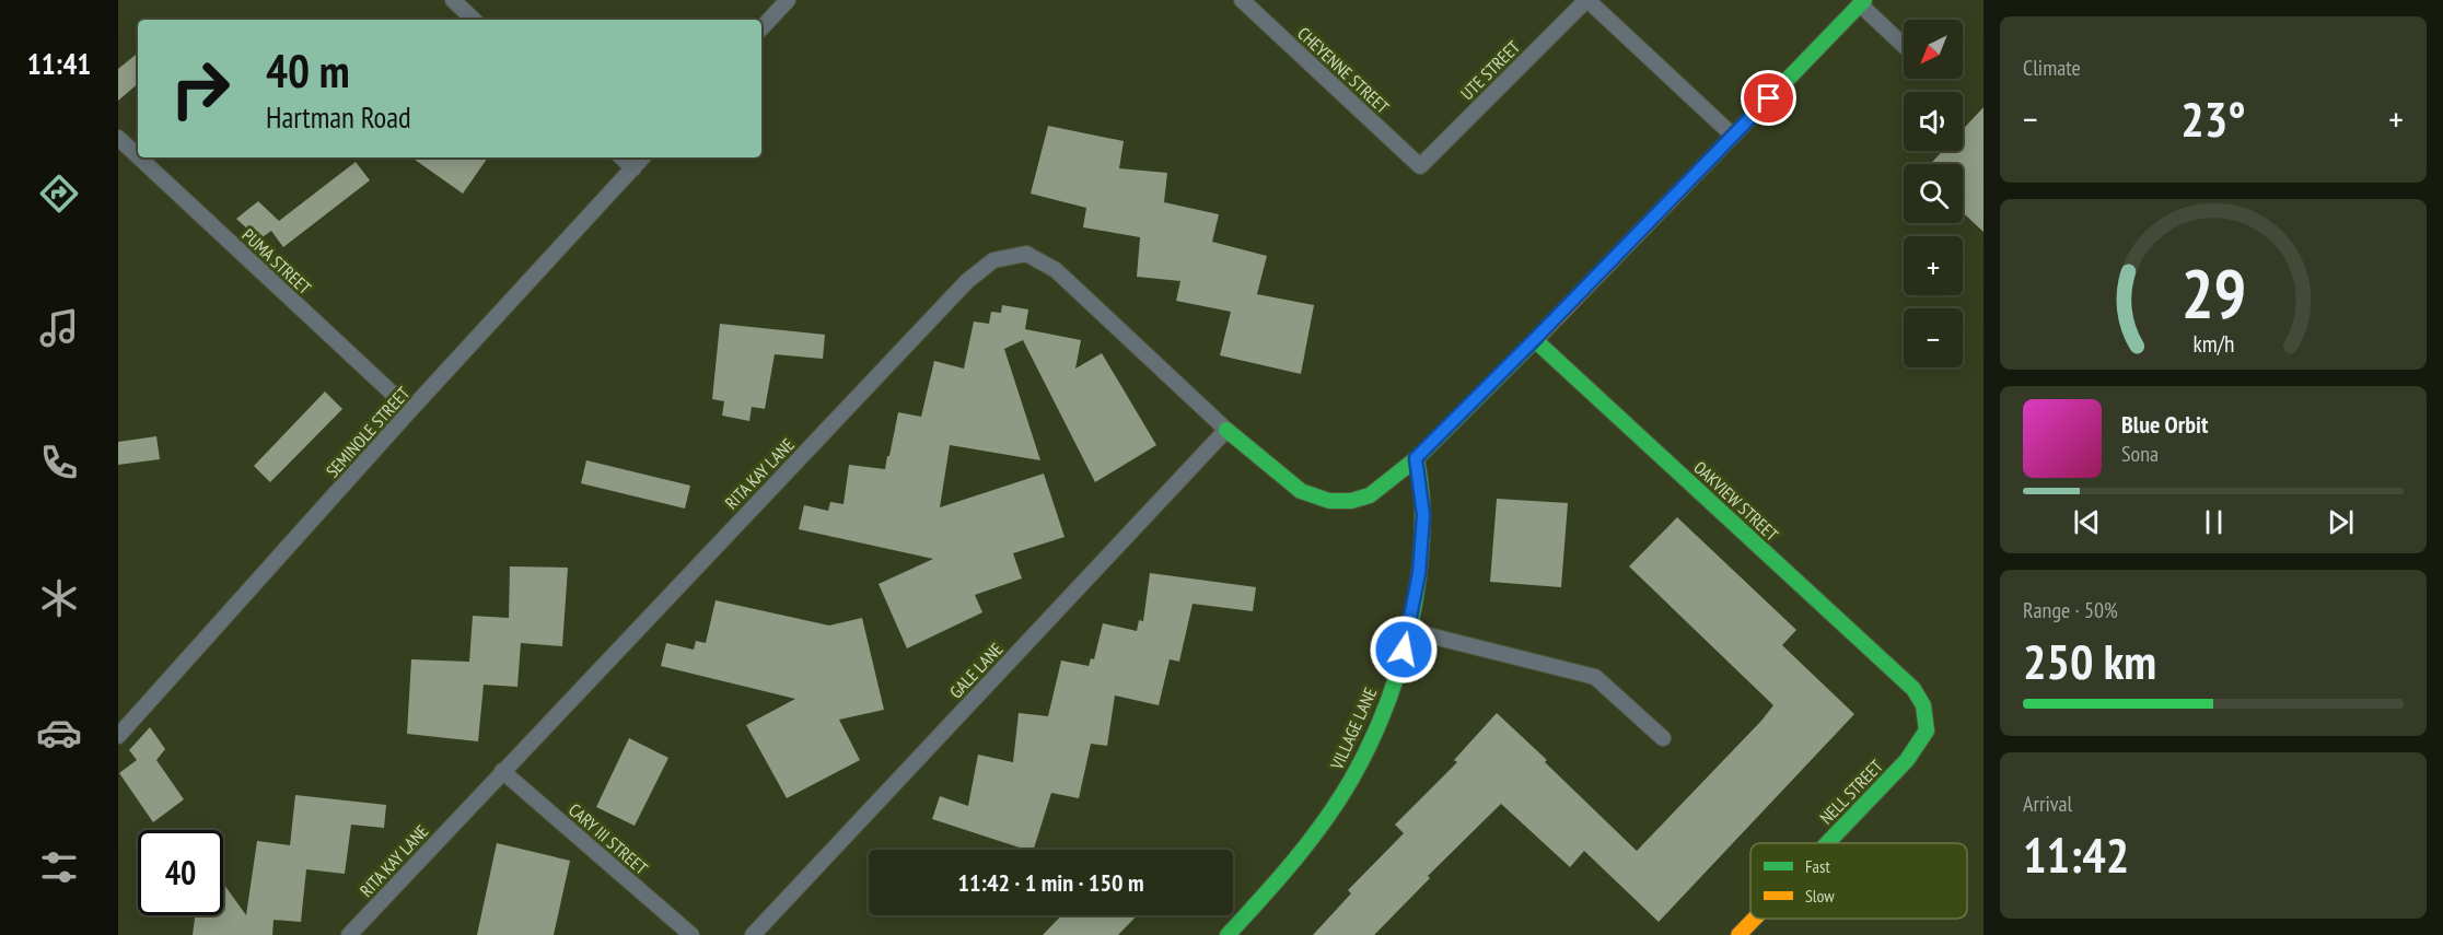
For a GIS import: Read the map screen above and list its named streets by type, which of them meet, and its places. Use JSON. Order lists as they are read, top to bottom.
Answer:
{
  "streets": {
    "street": ["OAKVIEW STREET", "VILLAGE LANE", "NELL STREET"],
    "lane": [
      "CHEYENNE STREET",
      "UTE STREET",
      "PUMA STREET",
      "SEMINOLE STREET",
      "RITA KAY LANE",
      "GALE LANE",
      "CARY III STREET"
    ]
  },
  "crossings": [
    ["CHEYENNE STREET", "UTE STREET"],
    ["PUMA STREET", "SEMINOLE STREET"],
    ["RITA KAY LANE", "GALE LANE"],
    ["RITA KAY LANE", "CARY III STREET"],
    ["OAKVIEW STREET", "NELL STREET"]
  ],
  "legend": ["Fast", "Slow"],
  "north": "bottom left",
  "page": {
    "tabs": "11:41",
    "tile": [
      "Climate",
      ["Range · 50%", "250 km"],
      ["Arrival", "11:42"]
    ],
    "map_buttons": ["+", "−"],
    "turn": ["40 m", "Hartman Road"],
    "heat": ["−", "23°", "+"],
    "song": ["Blue Orbit", "Sona"],
    "limit": "40",
    "trip": "11:42 · 1 min · 150 m",
    "gauge": ["29", "km/h"]
  }
}
